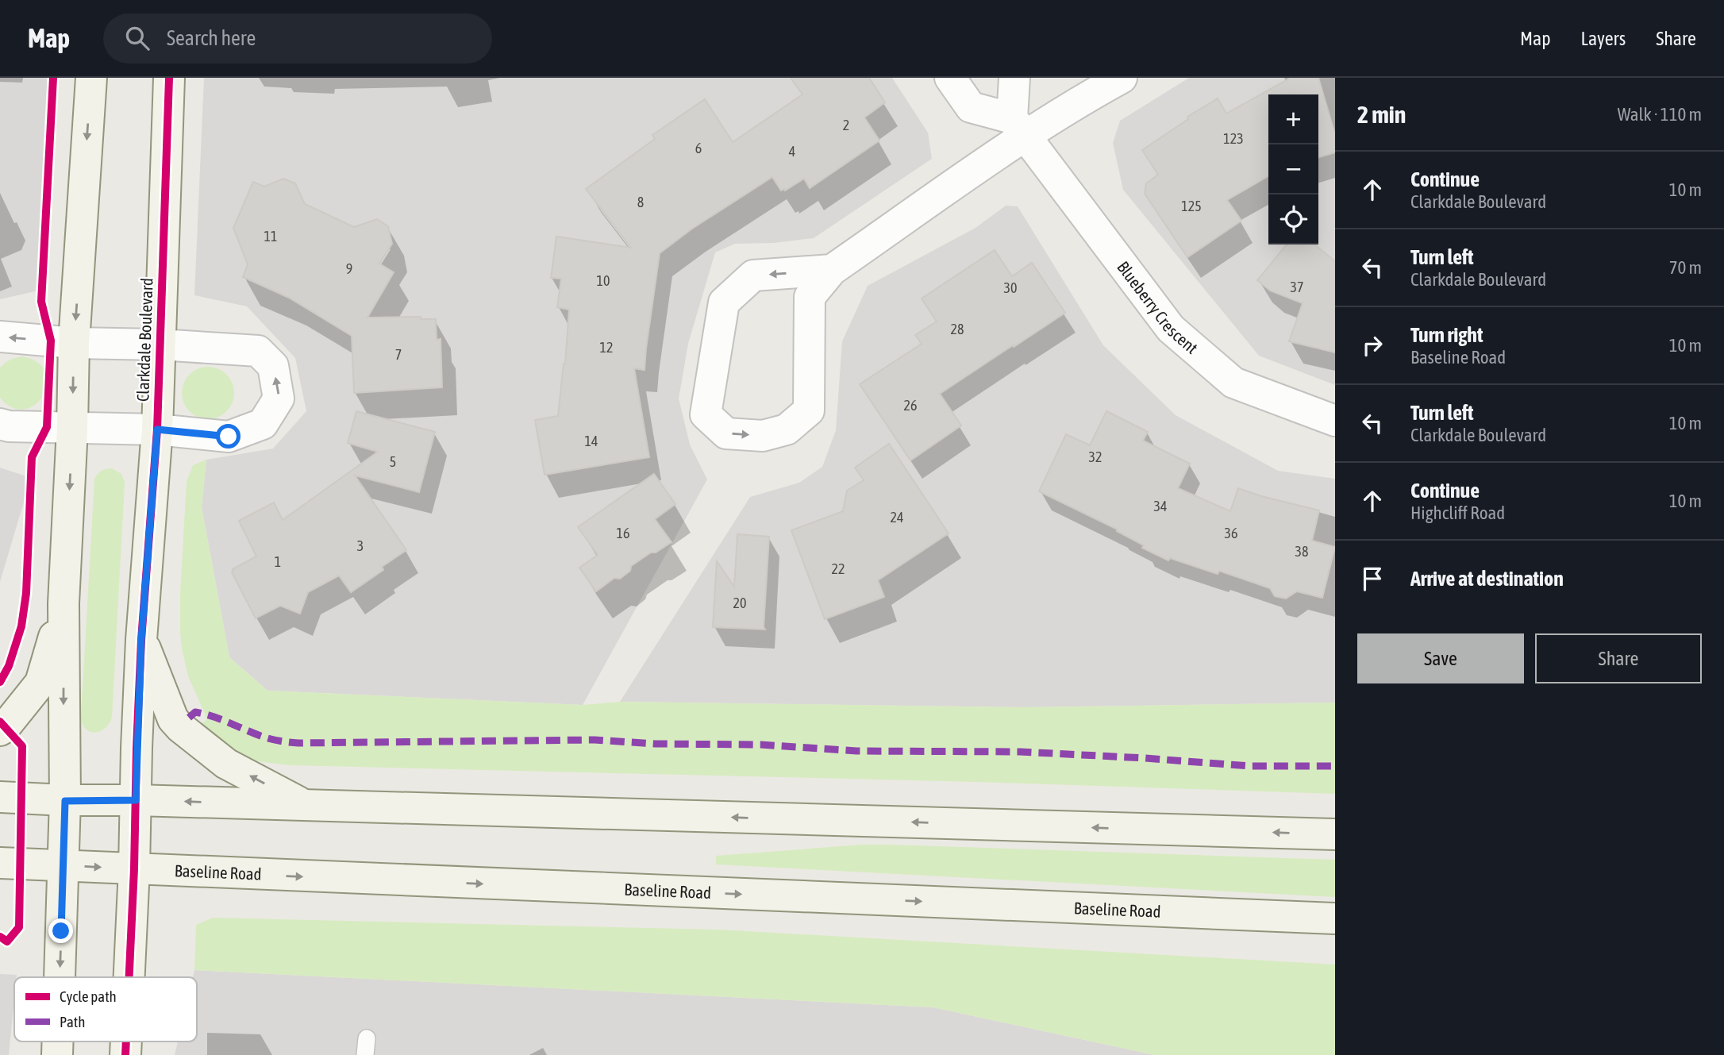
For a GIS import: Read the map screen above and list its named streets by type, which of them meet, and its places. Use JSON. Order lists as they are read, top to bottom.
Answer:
{
  "streets": {
    "main road": ["Clarkdale Boulevard", "Baseline Road"],
    "street": ["Blueberry Crescent"]
  },
  "crossings": [
    ["Clarkdale Boulevard", "Baseline Road"]
  ],
  "house_numbers": [
    "2",
    "123",
    "6",
    "4",
    "8",
    "125",
    "11",
    "9",
    "10",
    "37",
    "30",
    "28",
    "12",
    "7",
    "26",
    "14",
    "32",
    "5",
    "34",
    "24",
    "16",
    "36",
    "3",
    "38",
    "1",
    "22",
    "20"
  ],
  "legend": ["Cycle path", "Path"],
  "page": {
    "header": "Map",
    "search": "Search here",
    "nav": ["Map", "Layers", "Share"],
    "heading": ["2 min", "Walk · 110 m"],
    "map_buttons": ["+", "−"],
    "list": [
      ["Continue", "Clarkdale Boulevard", "10 m"],
      ["Turn left", "Clarkdale Boulevard", "70 m"],
      ["Turn right", "Baseline Road", "10 m"],
      ["Turn left", "Clarkdale Boulevard", "10 m"],
      ["Continue", "Highcliff Road", "10 m"],
      "Arrive at destination"
    ],
    "buttons": ["Save", "Share"]
  }
}
